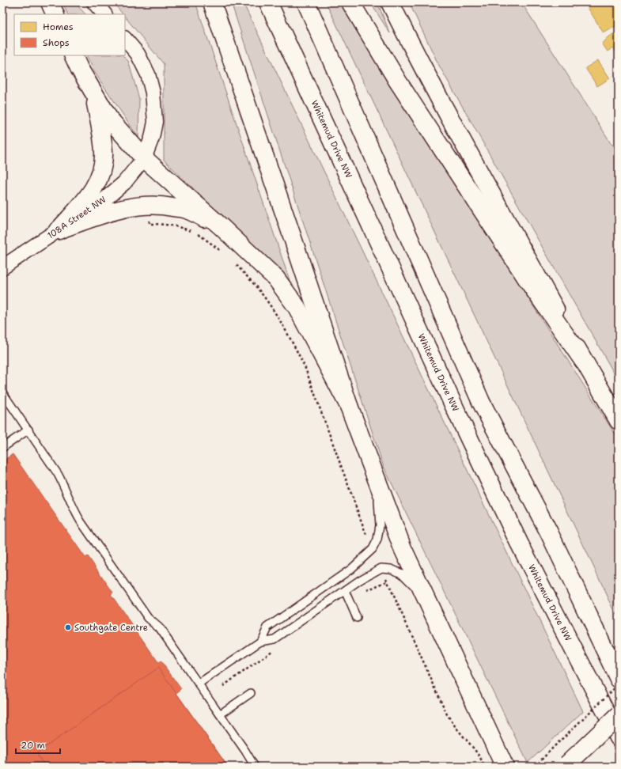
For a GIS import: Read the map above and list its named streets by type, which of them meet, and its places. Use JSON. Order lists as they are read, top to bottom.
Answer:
{
  "streets": {
    "main road": ["Whitemud Drive NW"],
    "street": ["108A Street NW"]
  },
  "places": ["Southgate Centre"],
  "legend": ["Homes", "Shops"],
  "scale_bar": "20 m"
}
